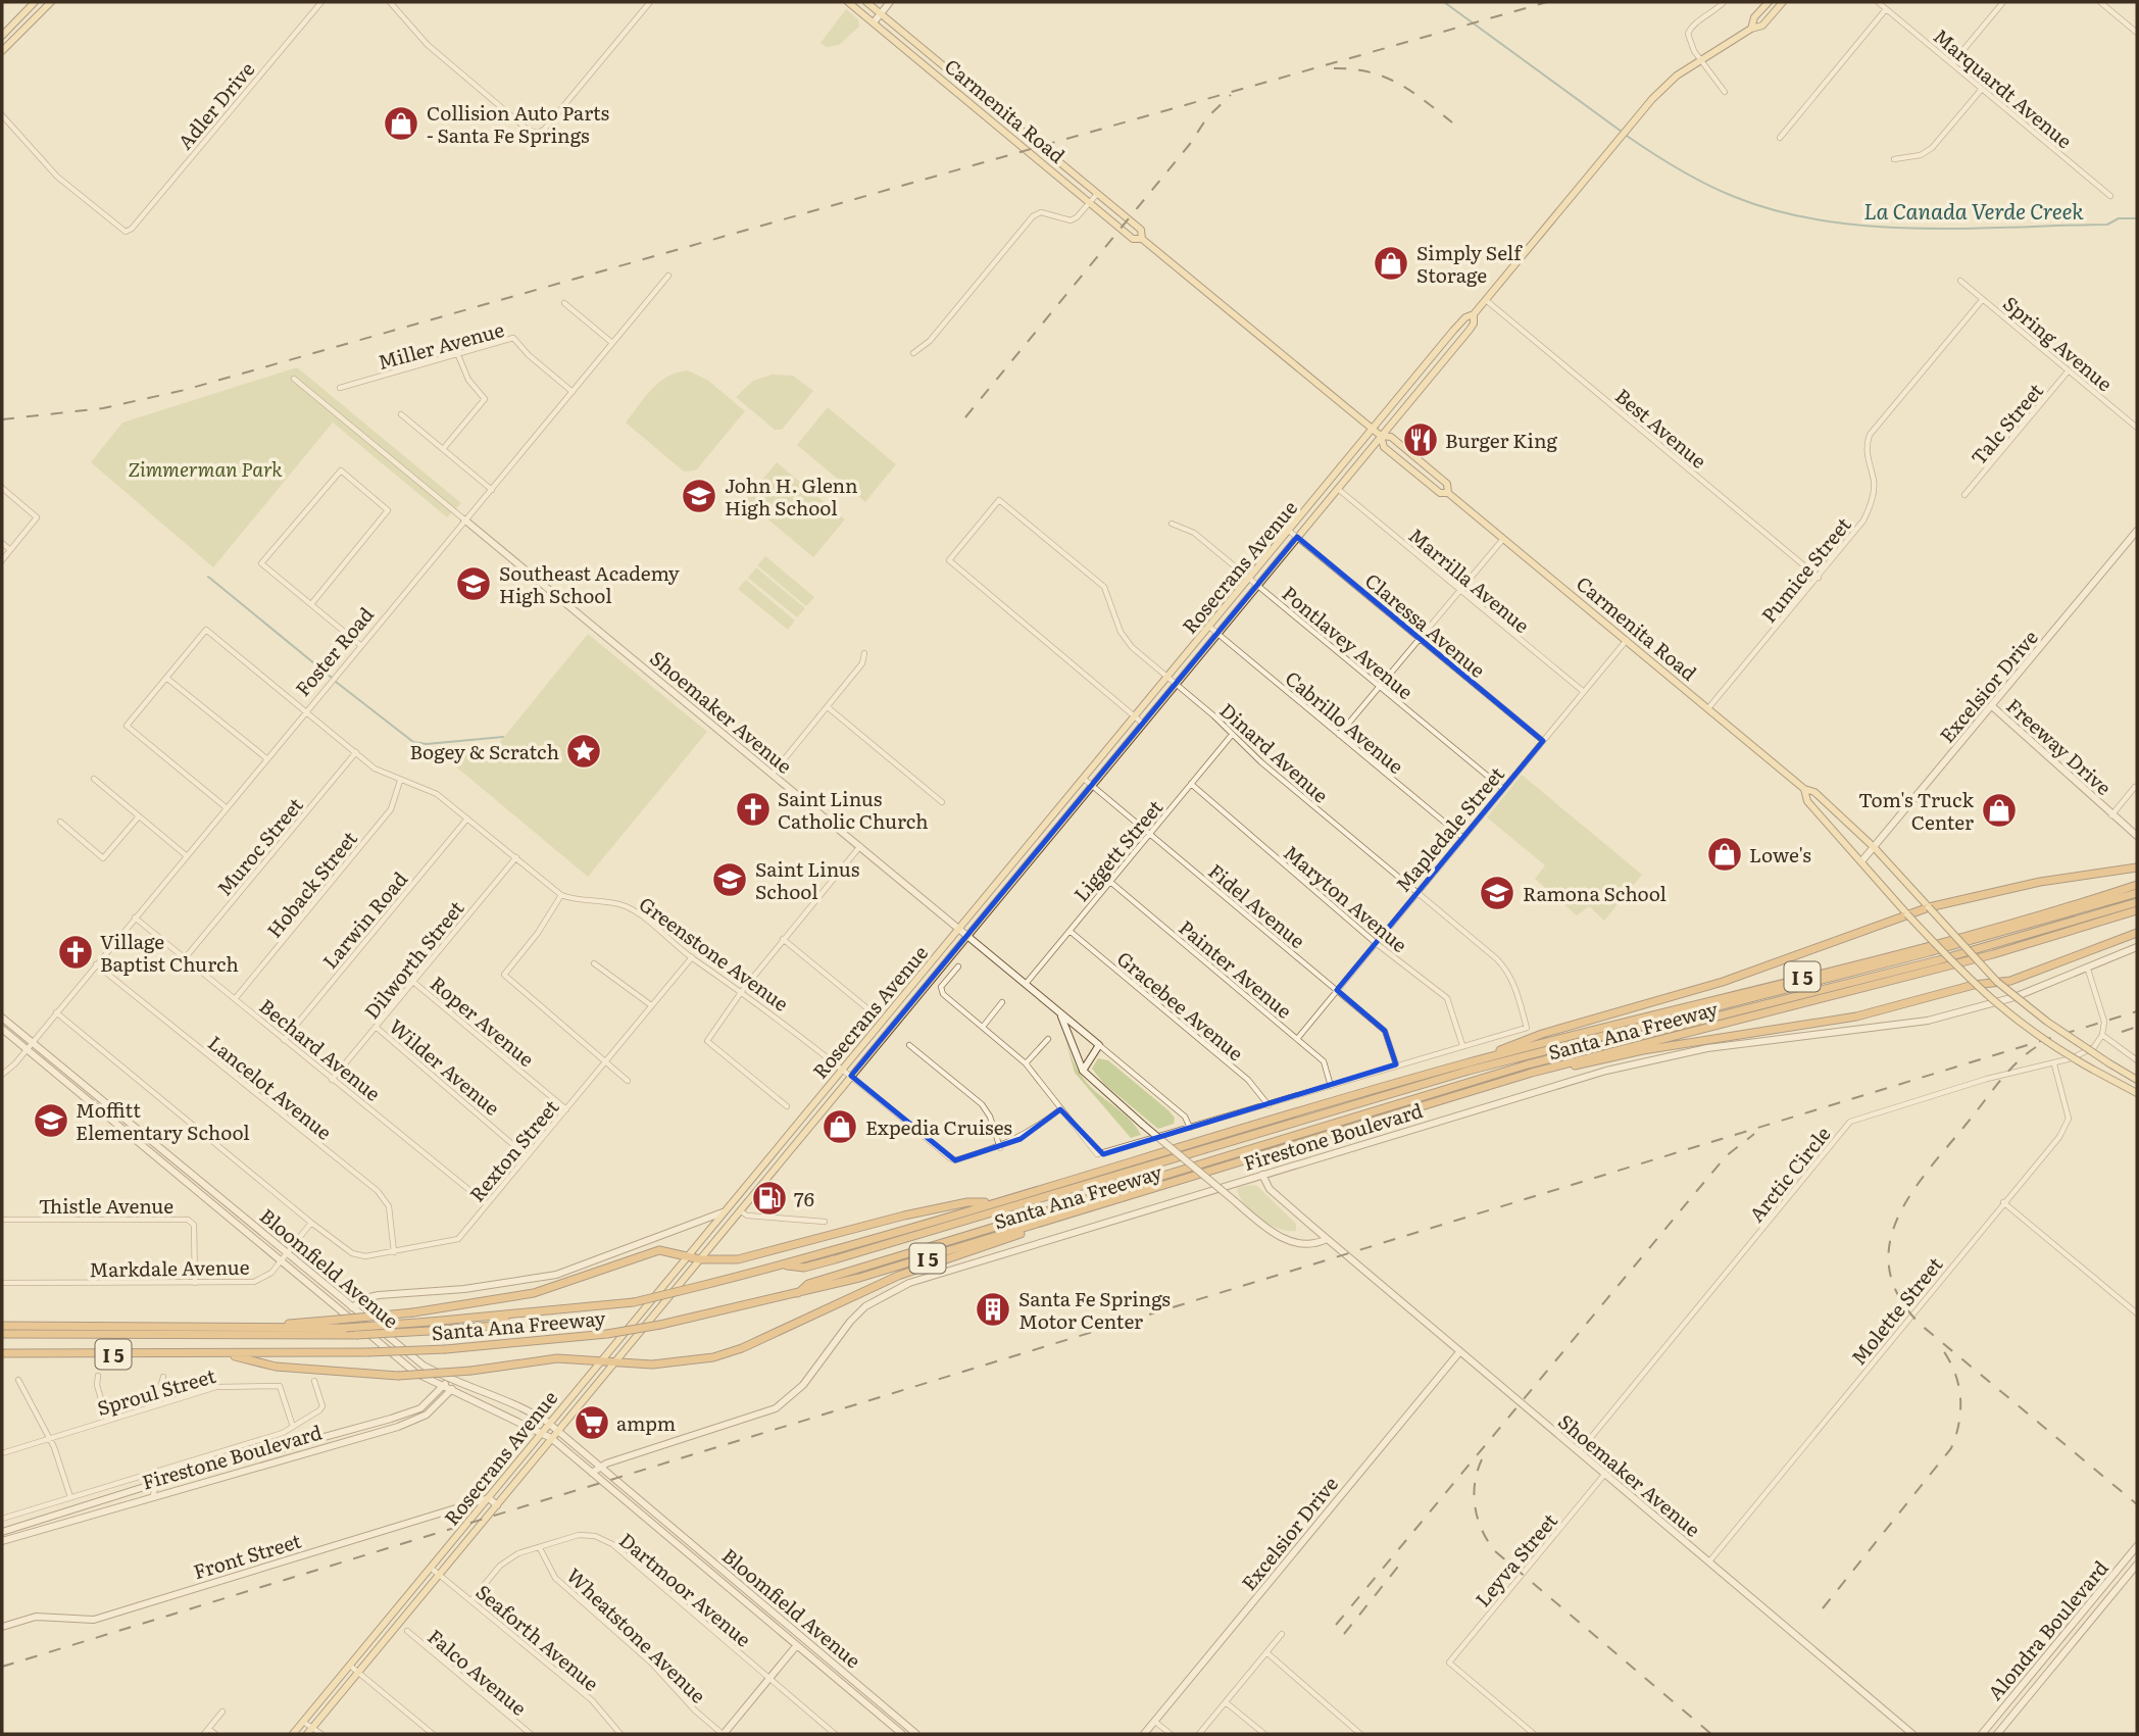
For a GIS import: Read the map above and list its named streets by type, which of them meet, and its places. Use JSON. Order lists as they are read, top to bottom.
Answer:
{
  "streets": {
    "highway": ["I 5", "Santa Ana Freeway"],
    "main road": ["Carmenita Road", "Rosecrans Avenue"],
    "street": [
      "Marquardt Avenue",
      "Adler Drive",
      "Spring Avenue",
      "Miller Avenue",
      "Talc Street",
      "Best Avenue",
      "Pumice Street",
      "Marrilla Avenue",
      "Claressa Avenue",
      "Pontlavey Avenue",
      "Foster Road",
      "Excelsior Drive",
      "Shoemaker Avenue",
      "Cabrillo Avenue",
      "Freeway Drive",
      "Dinard Avenue",
      "Mapledale Street",
      "Muroc Street",
      "Liggett Street",
      "Hoback Street",
      "Maryton Avenue",
      "Fidel Avenue",
      "Larwin Road",
      "Greenstone Avenue",
      "Dilworth Street",
      "Painter Avenue",
      "Gracebee Avenue",
      "Roper Avenue",
      "Bechard Avenue",
      "Wilder Avenue",
      "Lancelot Avenue",
      "Firestone Boulevard",
      "Rexton Street",
      "Arctic Circle",
      "Thistle Avenue",
      "Markdale Avenue",
      "Bloomfield Avenue",
      "Molette Street",
      "Sproul Street",
      "Front Street",
      "Leyva Street",
      "Dartmoor Avenue",
      "Alondra Boulevard",
      "Wheatstone Avenue",
      "Seaforth Avenue",
      "Falco Avenue"
    ]
  },
  "crossings": [
    ["Carmenita Road", "Rosecrans Avenue"],
    ["Carmenita Road", "Pumice Street"],
    ["Carmenita Road", "Excelsior Drive"],
    ["Carmenita Road", "Mapledale Street"],
    ["Spring Avenue", "Talc Street"],
    ["Spring Avenue", "Pumice Street"],
    ["Miller Avenue", "Foster Road"],
    ["Best Avenue", "Rosecrans Avenue"],
    ["Best Avenue", "Pumice Street"],
    ["Rosecrans Avenue", "Marrilla Avenue"],
    ["Rosecrans Avenue", "Claressa Avenue"],
    ["Rosecrans Avenue", "Pontlavey Avenue"],
    ["Rosecrans Avenue", "Shoemaker Avenue"],
    ["Rosecrans Avenue", "Cabrillo Avenue"],
    ["Rosecrans Avenue", "Dinard Avenue"],
    ["Rosecrans Avenue", "Fidel Avenue"],
    ["Rosecrans Avenue", "Greenstone Avenue"],
    ["Rosecrans Avenue", "Bloomfield Avenue"],
    ["Rosecrans Avenue", "Front Street"],
    ["Rosecrans Avenue", "Seaforth Avenue"],
    ["Marrilla Avenue", "Mapledale Street"],
    ["Claressa Avenue", "Mapledale Street"],
    ["Pontlavey Avenue", "Mapledale Street"],
    ["Foster Road", "Shoemaker Avenue"],
    ["Foster Road", "Greenstone Avenue"],
    ["Foster Road", "Bechard Avenue"],
    ["Foster Road", "Lancelot Avenue"],
    ["Foster Road", "Rexton Street"],
    ["Foster Road", "Bloomfield Avenue"],
    ["Excelsior Drive", "Shoemaker Avenue"],
    ["Excelsior Drive", "Freeway Drive"],
    ["Shoemaker Avenue", "Liggett Street"],
    ["Shoemaker Avenue", "Firestone Boulevard"],
    ["Shoemaker Avenue", "Arctic Circle"],
    ["Shoemaker Avenue", "Molette Street"],
    ["Shoemaker Avenue", "Leyva Street"],
    ["Cabrillo Avenue", "Mapledale Street"],
    ["Dinard Avenue", "Mapledale Street"],
    ["Dinard Avenue", "Liggett Street"],
    ["Dinard Avenue", "Maryton Avenue"],
    ["Mapledale Street", "Maryton Avenue"],
    ["Mapledale Street", "Fidel Avenue"],
    ["Mapledale Street", "Painter Avenue"],
    ["Muroc Street", "Greenstone Avenue"],
    ["Muroc Street", "Bechard Avenue"],
    ["Liggett Street", "Maryton Avenue"],
    ["Liggett Street", "Fidel Avenue"],
    ["Liggett Street", "Painter Avenue"],
    ["Liggett Street", "Gracebee Avenue"],
    ["Hoback Street", "Greenstone Avenue"],
    ["Hoback Street", "Bechard Avenue"],
    ["Larwin Road", "Greenstone Avenue"],
    ["Larwin Road", "Bechard Avenue"],
    ["Greenstone Avenue", "Dilworth Street"],
    ["Greenstone Avenue", "Rexton Street"],
    ["Dilworth Street", "Roper Avenue"],
    ["Dilworth Street", "Bechard Avenue"],
    ["Dilworth Street", "Wilder Avenue"],
    ["Roper Avenue", "Rexton Street"],
    ["Bechard Avenue", "Rexton Street"],
    ["Wilder Avenue", "Rexton Street"],
    ["Lancelot Avenue", "Rexton Street"],
    ["Firestone Boulevard", "Bloomfield Avenue"],
    ["Rexton Street", "Markdale Avenue"],
    ["Arctic Circle", "Molette Street"],
    ["Thistle Avenue", "Markdale Avenue"],
    ["Markdale Avenue", "Bloomfield Avenue"],
    ["Dartmoor Avenue", "Wheatstone Avenue"],
    ["Dartmoor Avenue", "Seaforth Avenue"]
  ],
  "water": ["La Canada Verde Creek"],
  "parks": ["Zimmerman Park"],
  "places": {
    "shop": [
      "Collision Auto Parts - Santa Fe Springs",
      "Simply Self Storage",
      "Tom's Truck Center",
      "Lowe's",
      "Expedia Cruises"
    ],
    "restaurant": ["Burger King"],
    "school or university": [
      "John H. Glenn High School",
      "Southeast Academy High School",
      "Saint Linus School",
      "Ramona School",
      "Moffitt Elementary School"
    ],
    "place": ["Bogey & Scratch"],
    "church": ["Saint Linus Catholic Church", "Village Baptist Church"],
    "fuel station": ["76"],
    "building": ["Santa Fe Springs Motor Center"],
    "supermarket": ["ampm"]
  }
}
